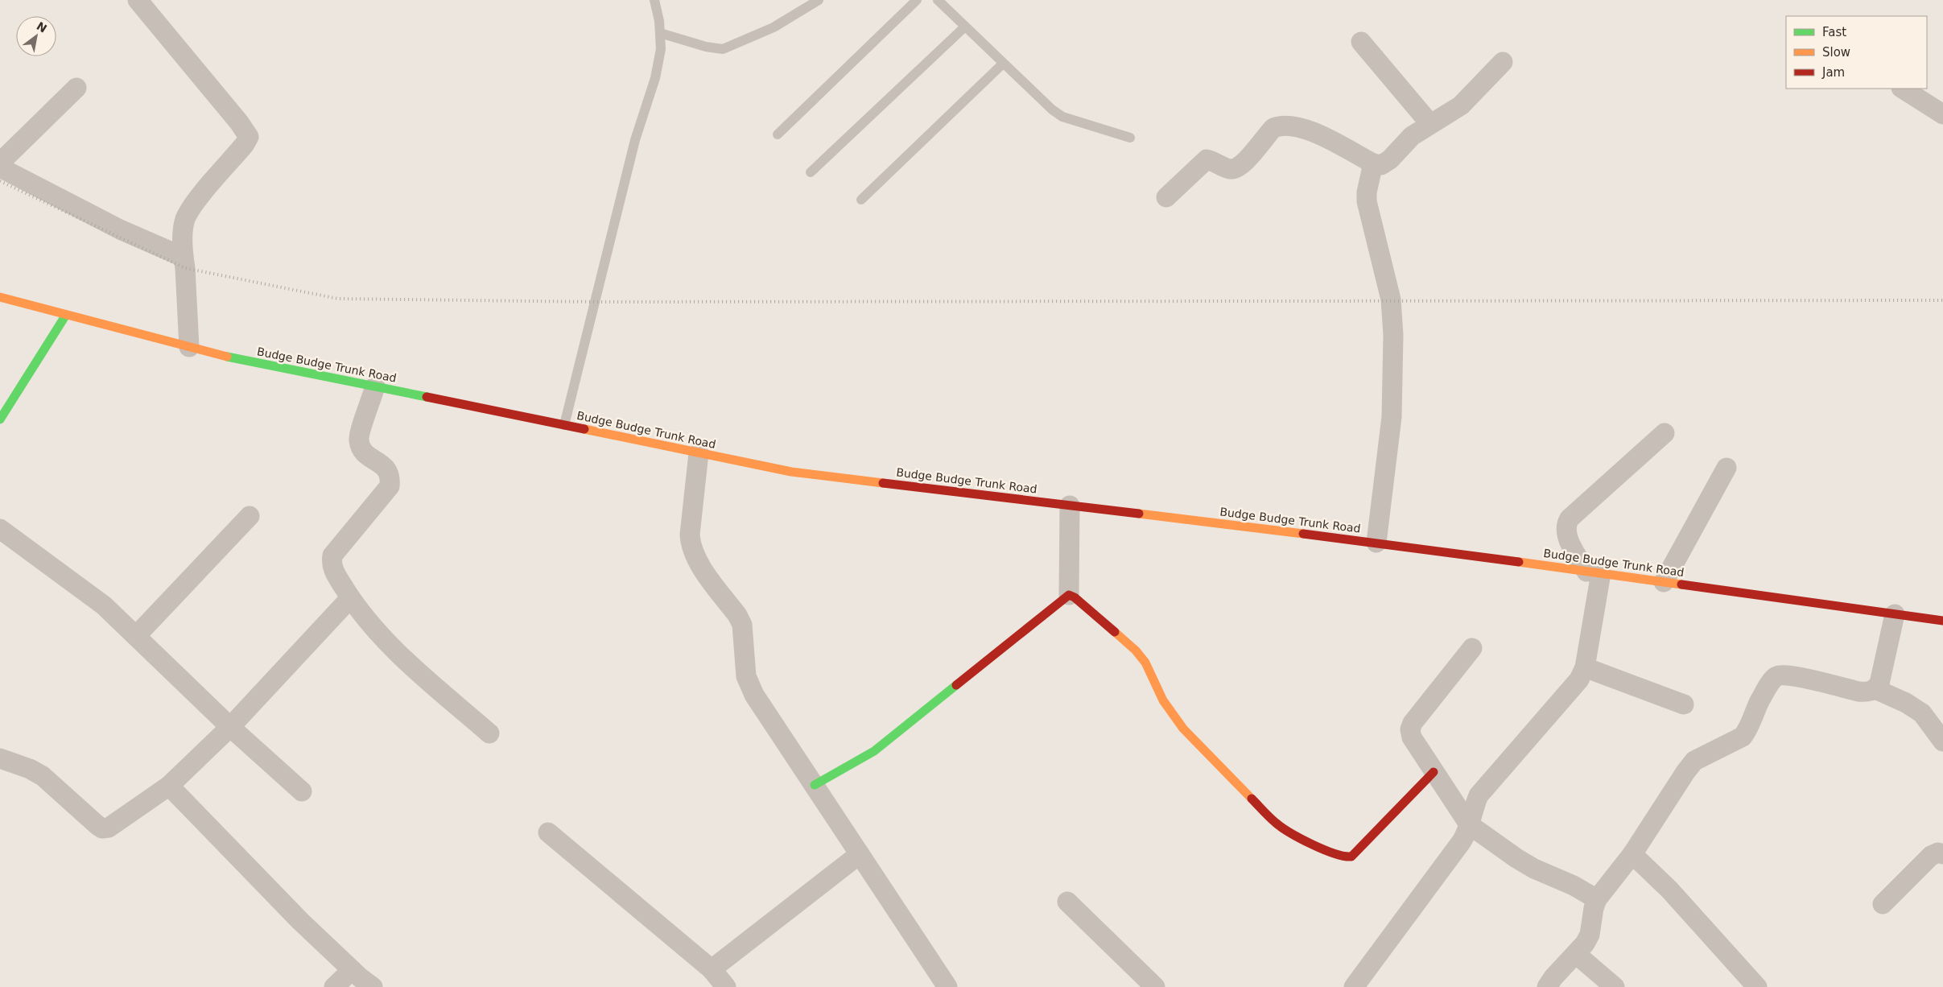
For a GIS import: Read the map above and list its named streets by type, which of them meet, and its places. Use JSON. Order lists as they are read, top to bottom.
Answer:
{
  "streets": {
    "main road": ["Budge Budge Trunk Road"]
  },
  "legend": ["Fast", "Slow", "Jam"],
  "north": "top right"
}
